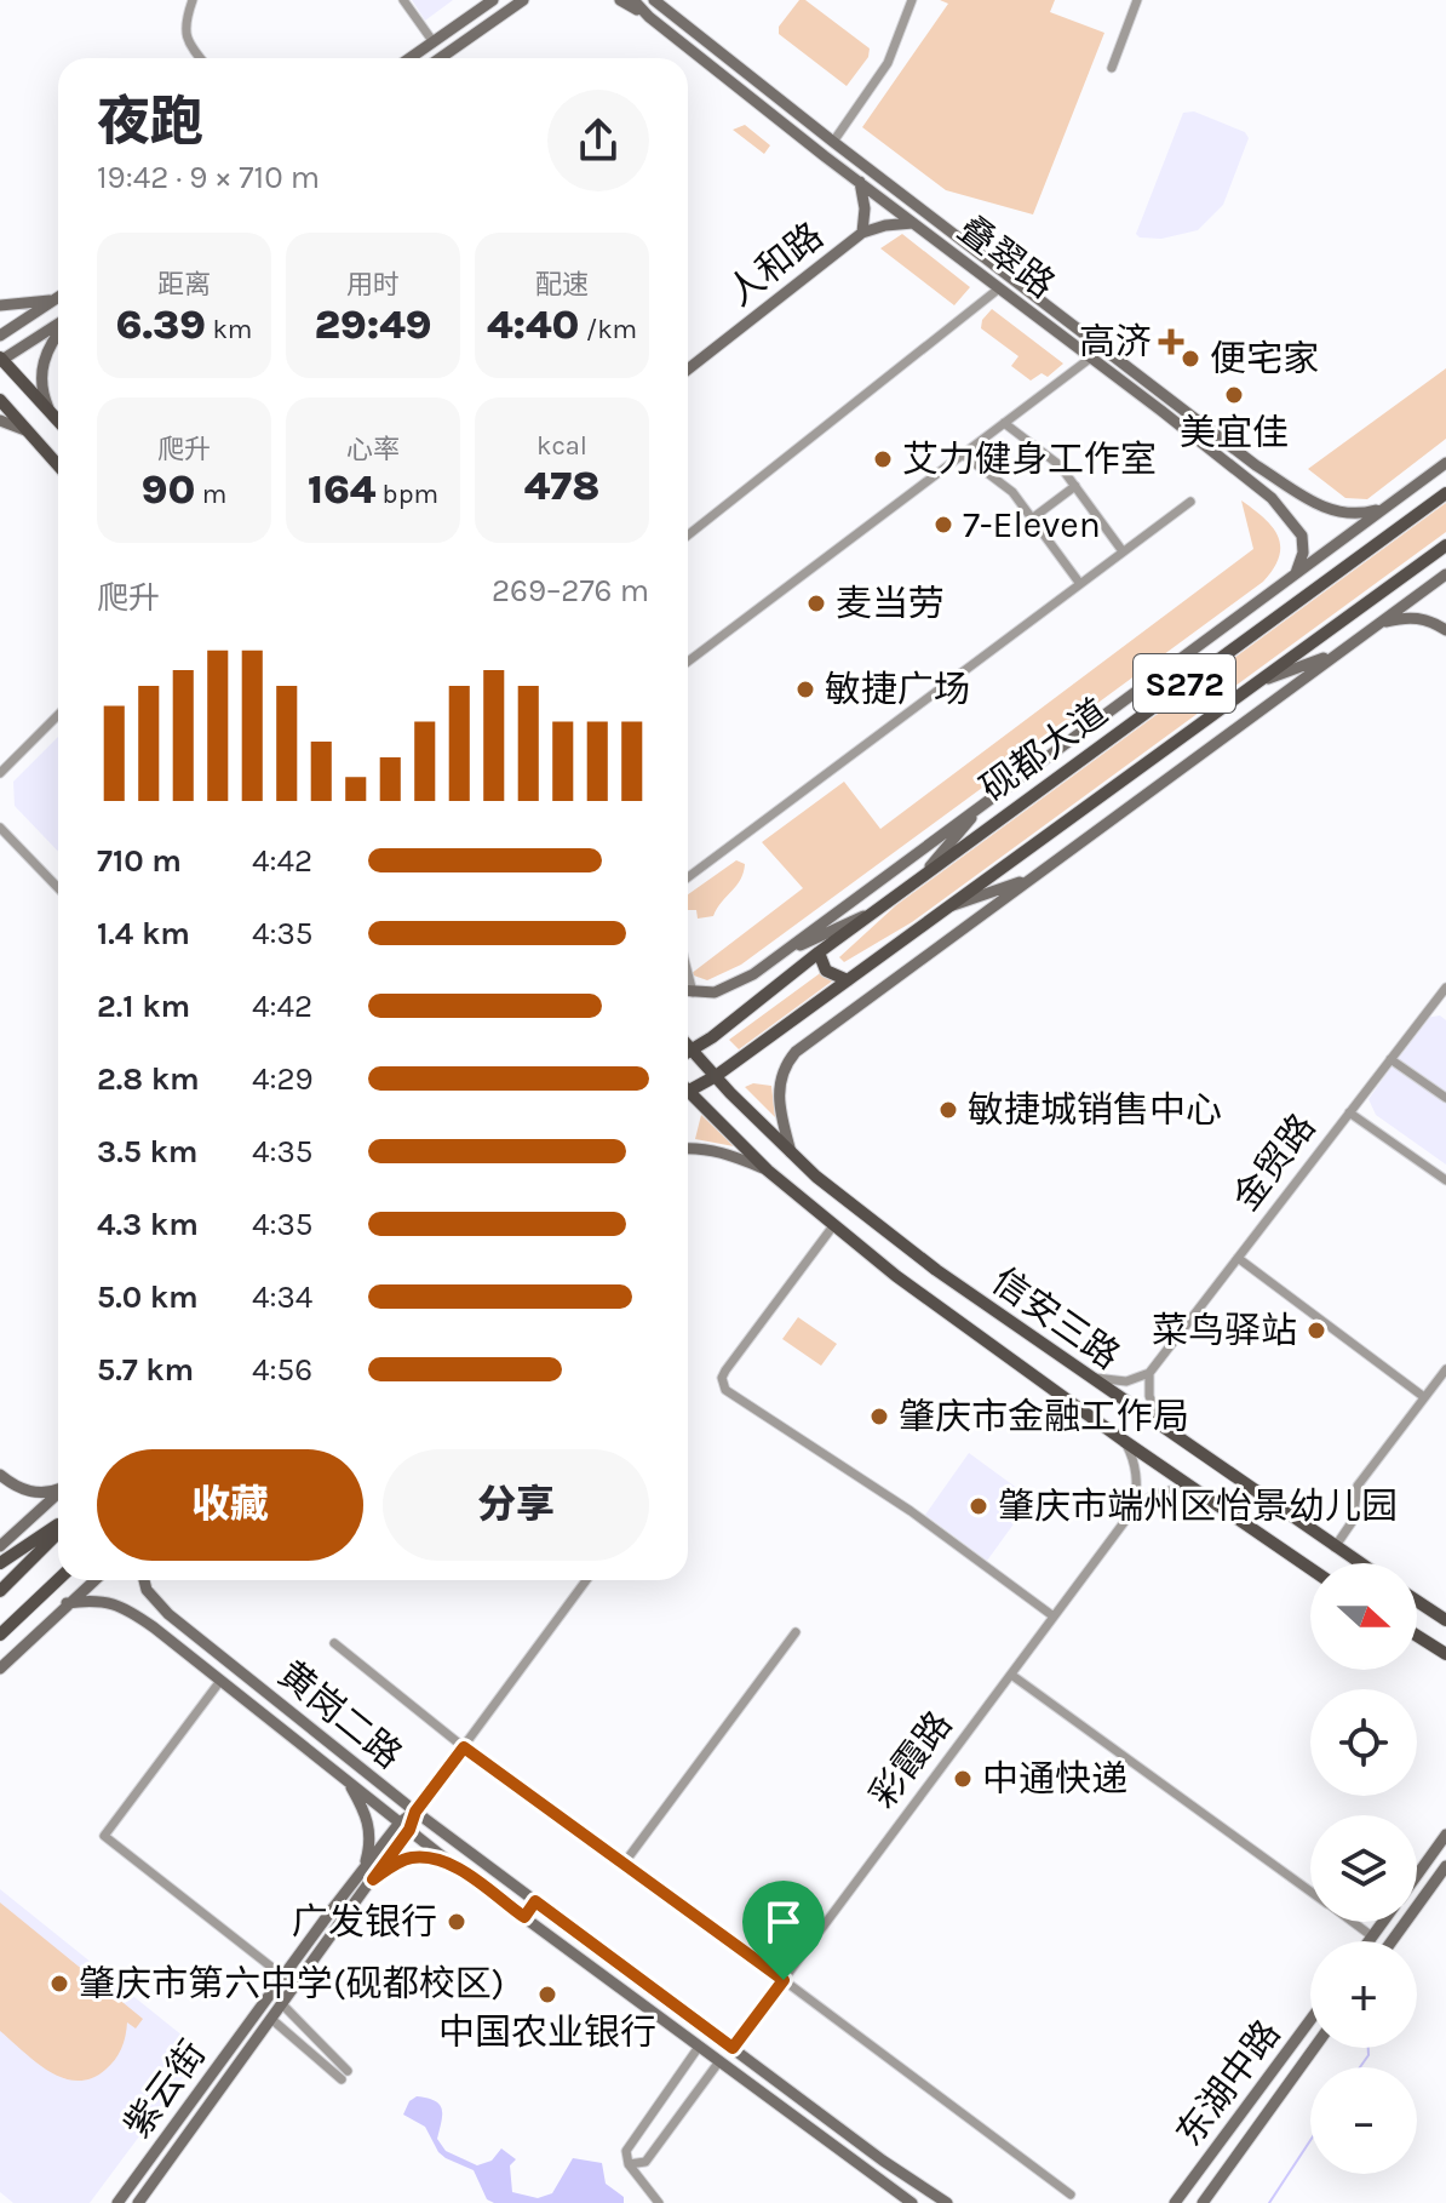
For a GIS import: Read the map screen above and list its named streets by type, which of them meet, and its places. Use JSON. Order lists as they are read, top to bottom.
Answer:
{
  "streets": {
    "main road": [
      "叠翠路",
      "人和路",
      "S272",
      "砚都大道",
      "信安三路",
      "黄岗二路",
      "东湖中路",
      "紫云街"
    ],
    "street": ["金贸路", "彩霞路"]
  },
  "crossings": [
    ["叠翠路", "砚都大道"],
    ["砚都大道", "信安三路"],
    ["黄岗二路", "彩霞路"]
  ],
  "places": {
    "health": ["高济"],
    "other": [
      "便宅家",
      "美宜佳",
      "艾力健身工作室",
      "7-Eleven",
      "麦当劳",
      "敏捷广场",
      "敏捷城销售中心",
      "菜鸟驿站",
      "肇庆市金融工作局",
      "肇庆市端州区怡景幼儿园",
      "中通快递",
      "广发银行",
      "肇庆市第六中学(砚都校区)",
      "中国农业银行"
    ]
  },
  "north": "right",
  "page": {
    "heading": ["夜跑", "19:42 · 9 × 710 m"],
    "stats": [
      ["距离", "6.39 km"],
      ["用时", "29:49"],
      ["配速", "4:40 /km"],
      ["爬升", "90 m"],
      ["心率", "164 bpm"],
      ["kcal", "478"]
    ],
    "chart": ["爬升", "269–276 m"],
    "list": [
      {
        "name": "710 m",
        "note": "4:42"
      },
      {
        "name": "1.4 km",
        "note": "4:35"
      },
      {
        "name": "2.1 km",
        "note": "4:42"
      },
      {
        "name": "2.8 km",
        "note": "4:29"
      },
      {
        "name": "3.5 km",
        "note": "4:35"
      },
      {
        "name": "4.3 km",
        "note": "4:35"
      },
      {
        "name": "5.0 km",
        "note": "4:34"
      },
      {
        "name": "5.7 km",
        "note": "4:56"
      }
    ],
    "buttons": ["收藏", "分享"],
    "map_buttons": ["+", "−"]
  }
}
